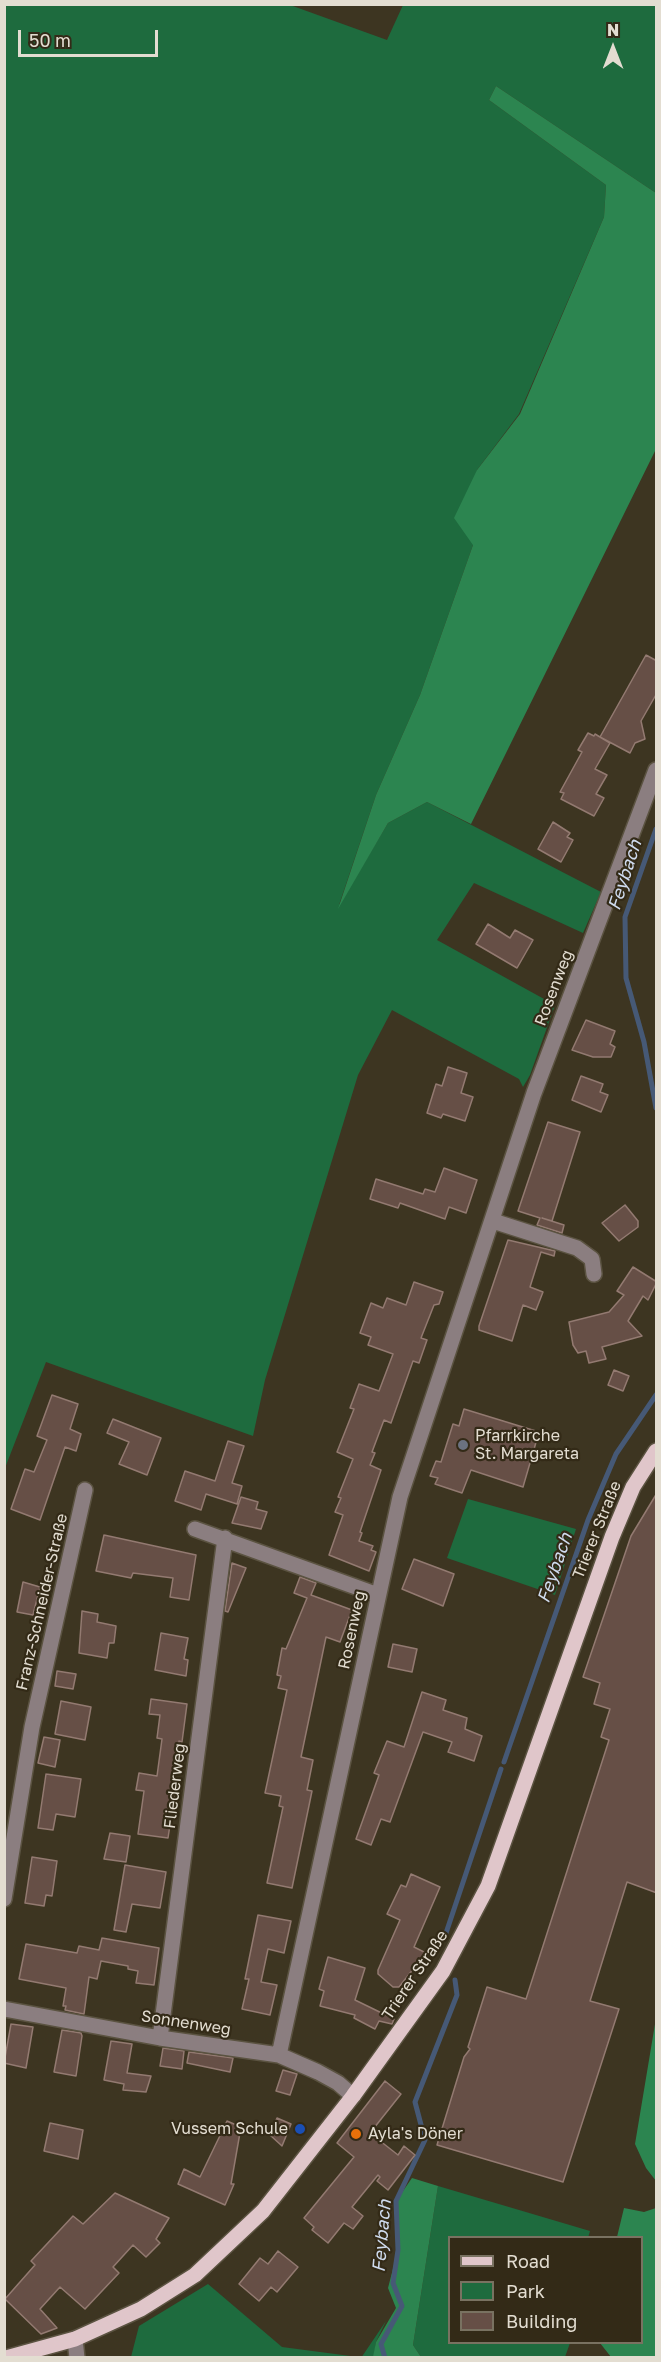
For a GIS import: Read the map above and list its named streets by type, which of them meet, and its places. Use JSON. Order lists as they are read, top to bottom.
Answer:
{
  "streets": {
    "main road": ["Trierer Straße"],
    "street": [
      "Rosenweg",
      "Franz-Schneider-Straße",
      "Fliederweg",
      "Sonnenweg"
    ]
  },
  "crossings": [
    ["Rosenweg", "Sonnenweg"],
    ["Trierer Straße", "Sonnenweg"],
    ["Fliederweg", "Sonnenweg"]
  ],
  "water": ["Feybach"],
  "places": ["Pfarrkirche St. Margareta", "Vussem Schule", "Ayla's Döner"],
  "legend": ["Road", "Park", "Building"],
  "scale_bar": "50 m",
  "north": "top"
}
